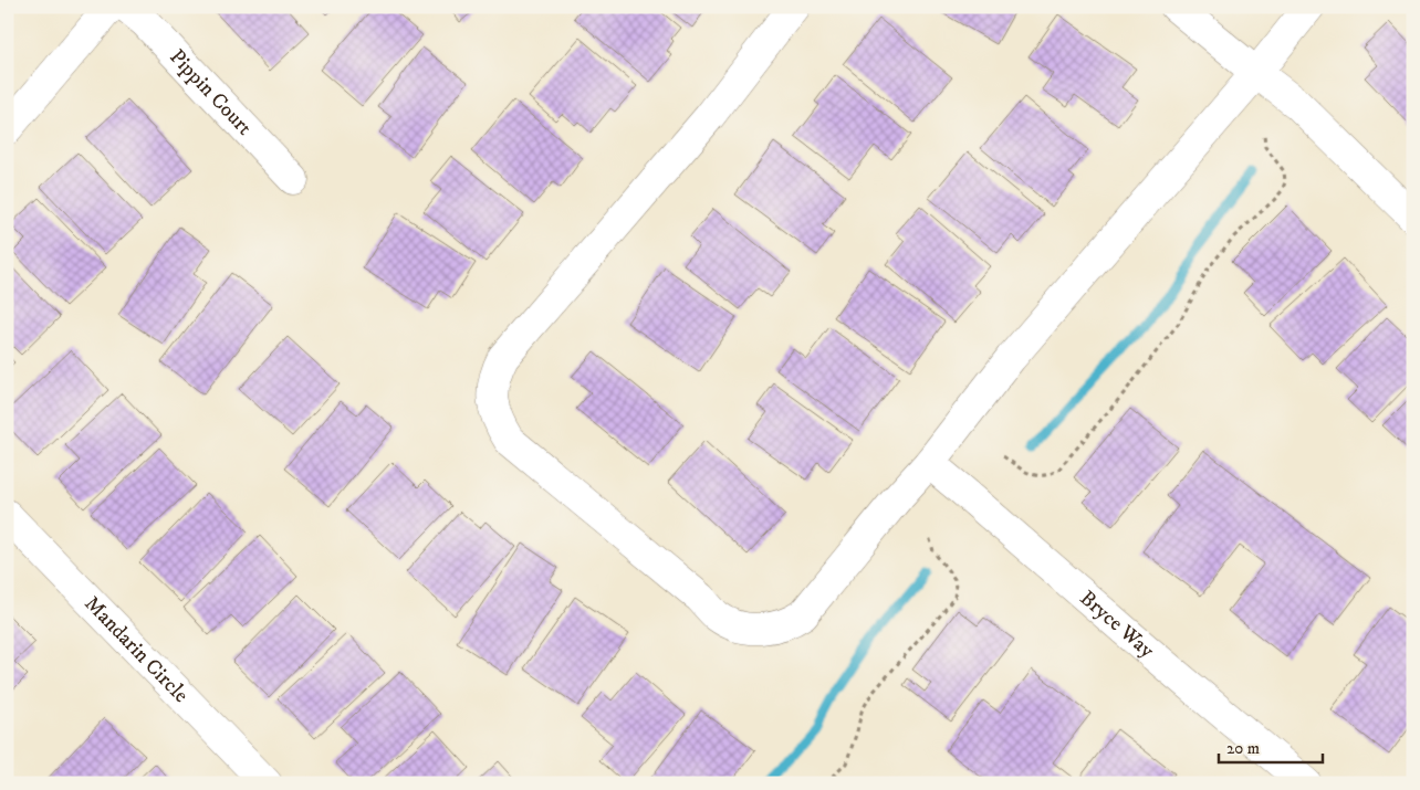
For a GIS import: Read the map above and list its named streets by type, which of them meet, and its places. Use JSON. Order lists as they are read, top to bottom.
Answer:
{
  "streets": {
    "street": ["Pippin Court", "Bryce Way", "Mandarin Circle"]
  },
  "scale_bar": "20 m"
}
